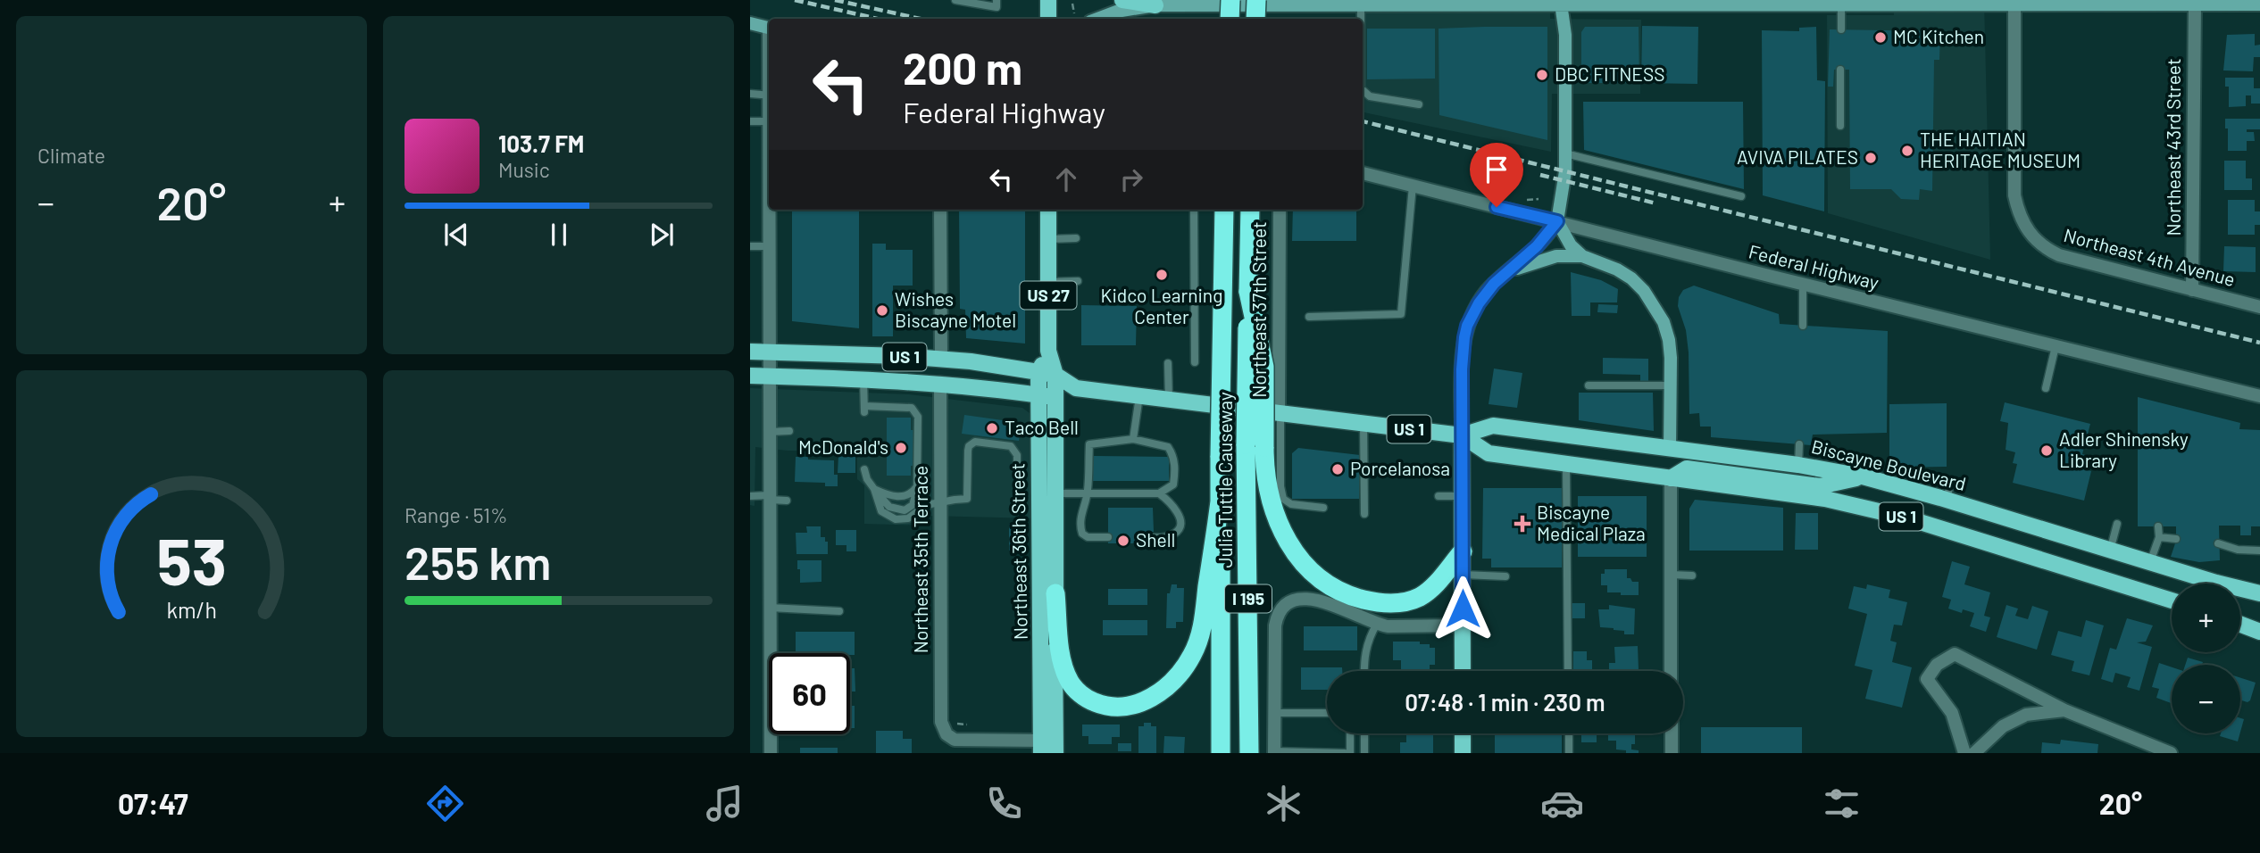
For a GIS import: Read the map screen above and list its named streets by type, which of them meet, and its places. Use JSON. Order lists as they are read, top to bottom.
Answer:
{
  "streets": {
    "highway": ["Julia Tuttle Causeway", "I 195"],
    "main road": [
      "US 27",
      "US 1",
      "Biscayne Boulevard",
      "Northeast 36th Street"
    ],
    "street": [
      "Northeast 43rd Street",
      "Northeast 4th Avenue",
      "Federal Highway",
      "Northeast 37th Street",
      "Northeast 35th Terrace"
    ]
  },
  "crossings": [
    ["Northeast 43rd Street", "Northeast 4th Avenue"],
    ["Northeast 37th Street", "Biscayne Boulevard"],
    ["US 1", "Biscayne Boulevard"],
    ["US 1", "Northeast 36th Street"],
    ["US 1", "Northeast 35th Terrace"],
    ["Biscayne Boulevard", "Northeast 36th Street"],
    ["Northeast 36th Street", "Northeast 35th Terrace"]
  ],
  "places": {
    "other": [
      "MC Kitchen",
      "DBC FITNESS",
      "THE HAITIAN HERITAGE MUSEUM",
      "AVIVA PILATES",
      "Kidco Learning Center",
      "Wishes Biscayne Motel",
      "Taco Bell",
      "McDonald's",
      "Adler Shinensky Library",
      "Porcelanosa",
      "Shell"
    ],
    "health": ["Biscayne Medical Plaza"]
  },
  "page": {
    "tile": [
      "Climate",
      ["Range · 51%", "255 km"]
    ],
    "turn": ["200 m", "Federal Highway"],
    "song": ["103.7 FM", "Music"],
    "heat": ["−", "20°", "+"],
    "map_buttons": ["+", "−"],
    "limit": "60",
    "trip": "07:48 · 1 min · 230 m",
    "tabs": ["07:47", "20°"],
    "gauge": ["53", "km/h"]
  }
}
